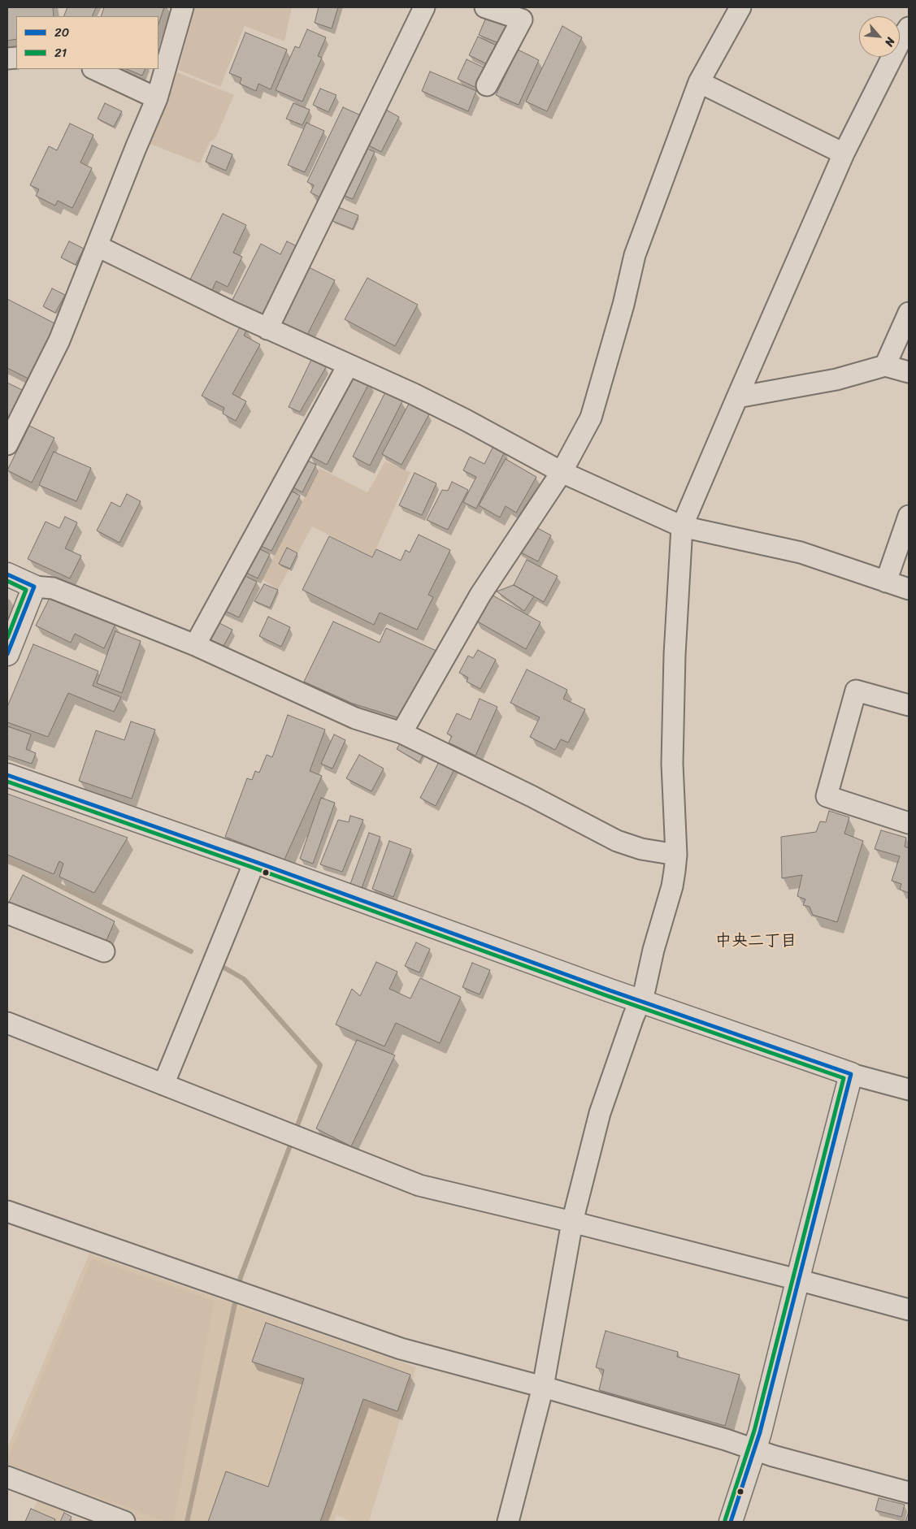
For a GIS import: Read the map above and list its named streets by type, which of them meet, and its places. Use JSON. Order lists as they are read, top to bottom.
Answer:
{
  "districts": ["中央二丁目"],
  "lines": ["transit line 20", "transit line 21"],
  "legend": ["20", "21"],
  "north": "bottom right"
}
